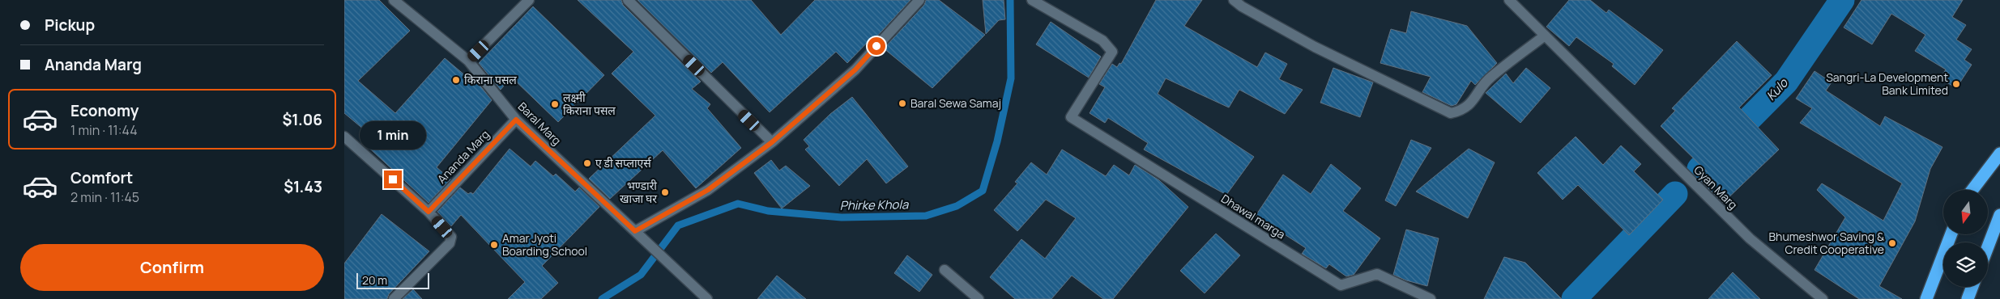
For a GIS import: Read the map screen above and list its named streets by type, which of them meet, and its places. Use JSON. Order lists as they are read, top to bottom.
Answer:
{
  "streets": {
    "street": [
      "Baral Marg",
      "Ananda Marg",
      "Gyan Marg",
      "Dhawal marga"
    ]
  },
  "crossings": [
    ["Baral Marg", "Ananda Marg"]
  ],
  "water": ["Kulo", "Phirke Khola"],
  "places": [
    "किराना पसल",
    "Sangri-La Development Bank Limited",
    "Baral Sewa Samaj",
    "लक्ष्मी किराना पसल",
    "ए डी सप्लाएर्स",
    "भण्डारी खाजा घर",
    "Bhumeshwor Saving & Credit Cooperative",
    "Amar Jyoti Boarding School"
  ],
  "scale_bar": "20 m",
  "north": "bottom",
  "page": {
    "banner": ["Pickup", "Ananda Marg"],
    "list": [
      {
        "name": "Economy",
        "note": "1 min · 11:44",
        "value": "$1.06"
      },
      {
        "name": "Comfort",
        "note": "2 min · 11:45",
        "value": "$1.43"
      }
    ],
    "bubble": "1 min",
    "buttons": "Confirm",
    "scale": "20 m"
  }
}
